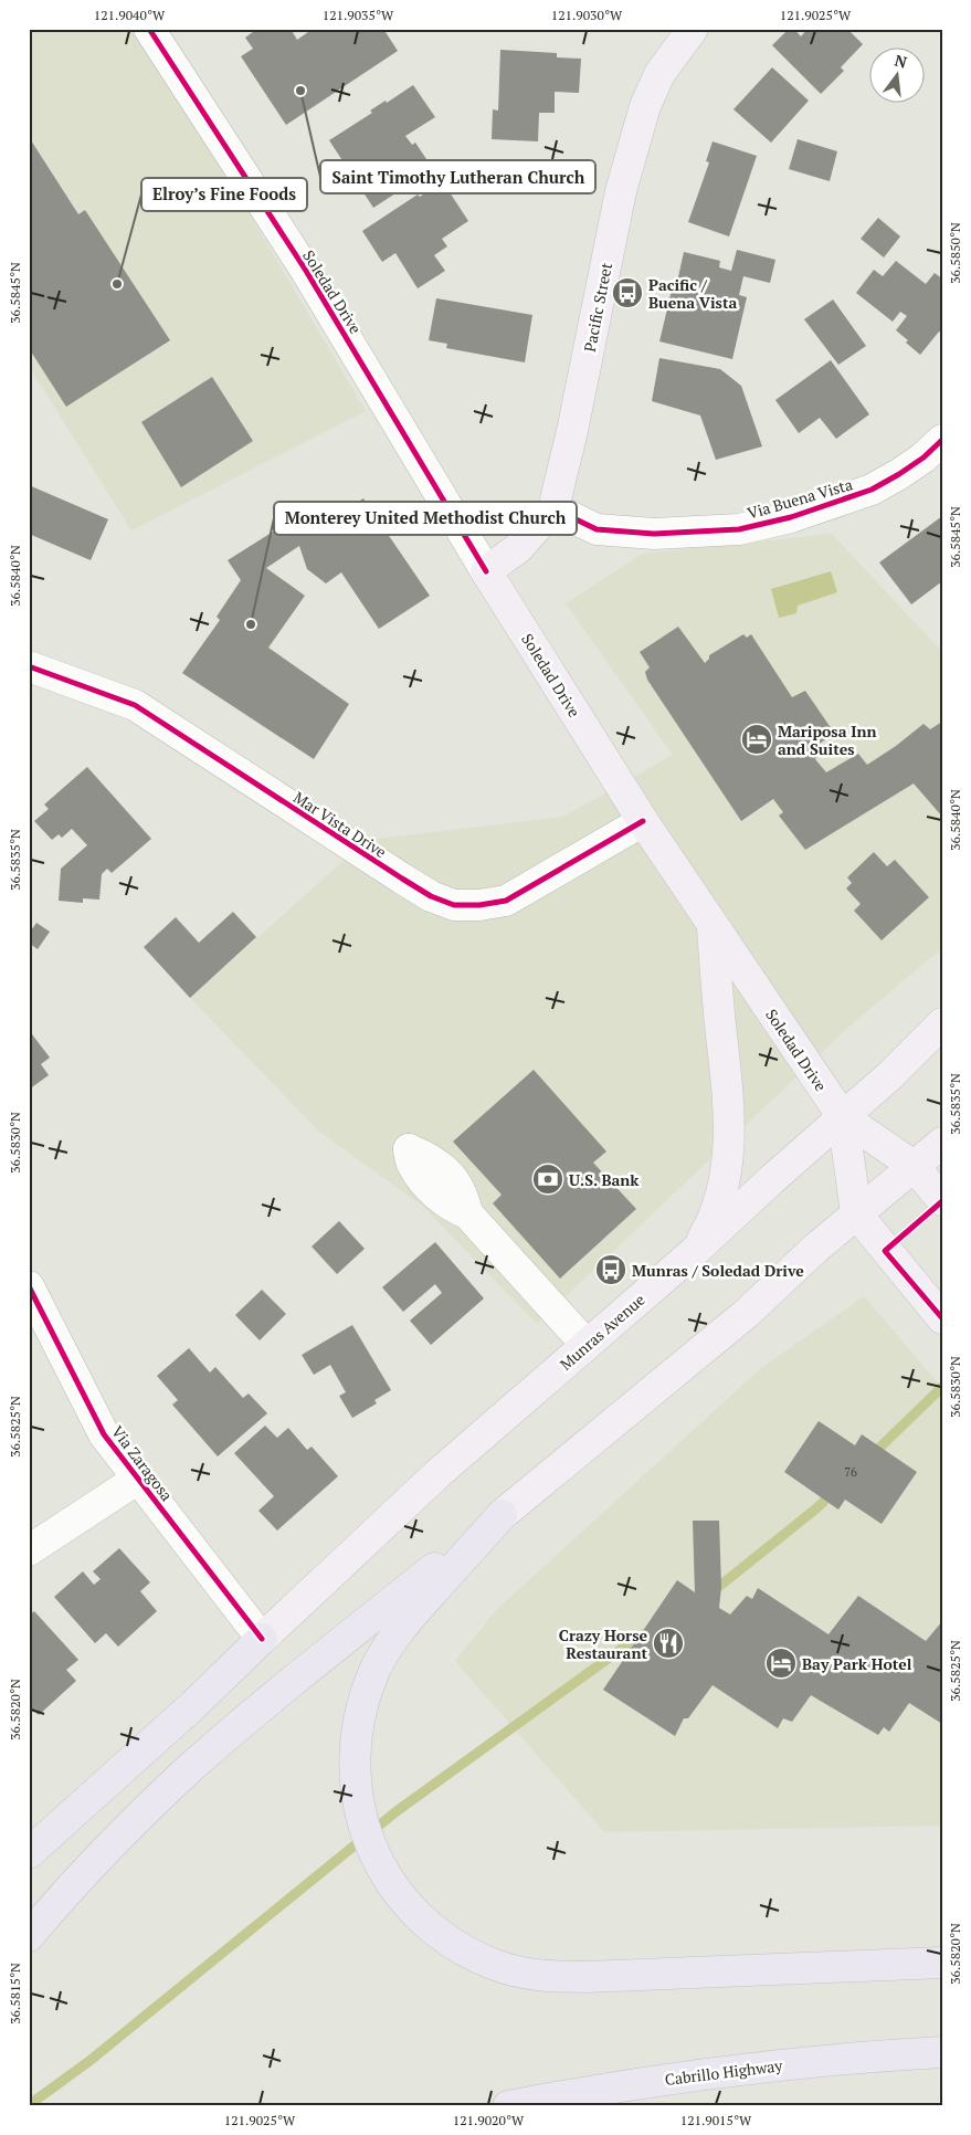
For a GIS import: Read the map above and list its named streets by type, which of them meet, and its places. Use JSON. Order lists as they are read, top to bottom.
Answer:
{
  "streets": {
    "highway": ["Cabrillo Highway"],
    "main road": ["Soledad Drive", "Pacific Street", "Munras Avenue"],
    "street": ["Via Buena Vista", "Mar Vista Drive", "Via Zaragosa"]
  },
  "crossings": [
    ["Soledad Drive", "Pacific Street"],
    ["Soledad Drive", "Mar Vista Drive"],
    ["Soledad Drive", "Munras Avenue"],
    ["Pacific Street", "Via Buena Vista"],
    ["Munras Avenue", "Via Zaragosa"]
  ],
  "places": {
    "other": ["Saint Timothy Lutheran Church", "Elroy’s Fine Foods", "Monterey United Methodist Church"],
    "bus stop": ["Pacific / Buena Vista", "Munras / Soledad Drive"],
    "hotel": ["Mariposa Inn and Suites", "Bay Park Hotel"],
    "bank": ["U.S. Bank"],
    "restaurant": ["Crazy Horse Restaurant"]
  },
  "house_numbers": ["76"],
  "north": "top",
  "coordinates": [
    "121.9040°W",
    "121.9035°W",
    "121.9030°W",
    "121.9025°W",
    "36.5850°N",
    "36.5845°N",
    "36.5840°N",
    "36.5835°N",
    "36.5830°N",
    "36.5825°N",
    "36.5820°N",
    "36.5815°N",
    "121.9020°W",
    "121.9015°W"
  ]
}
